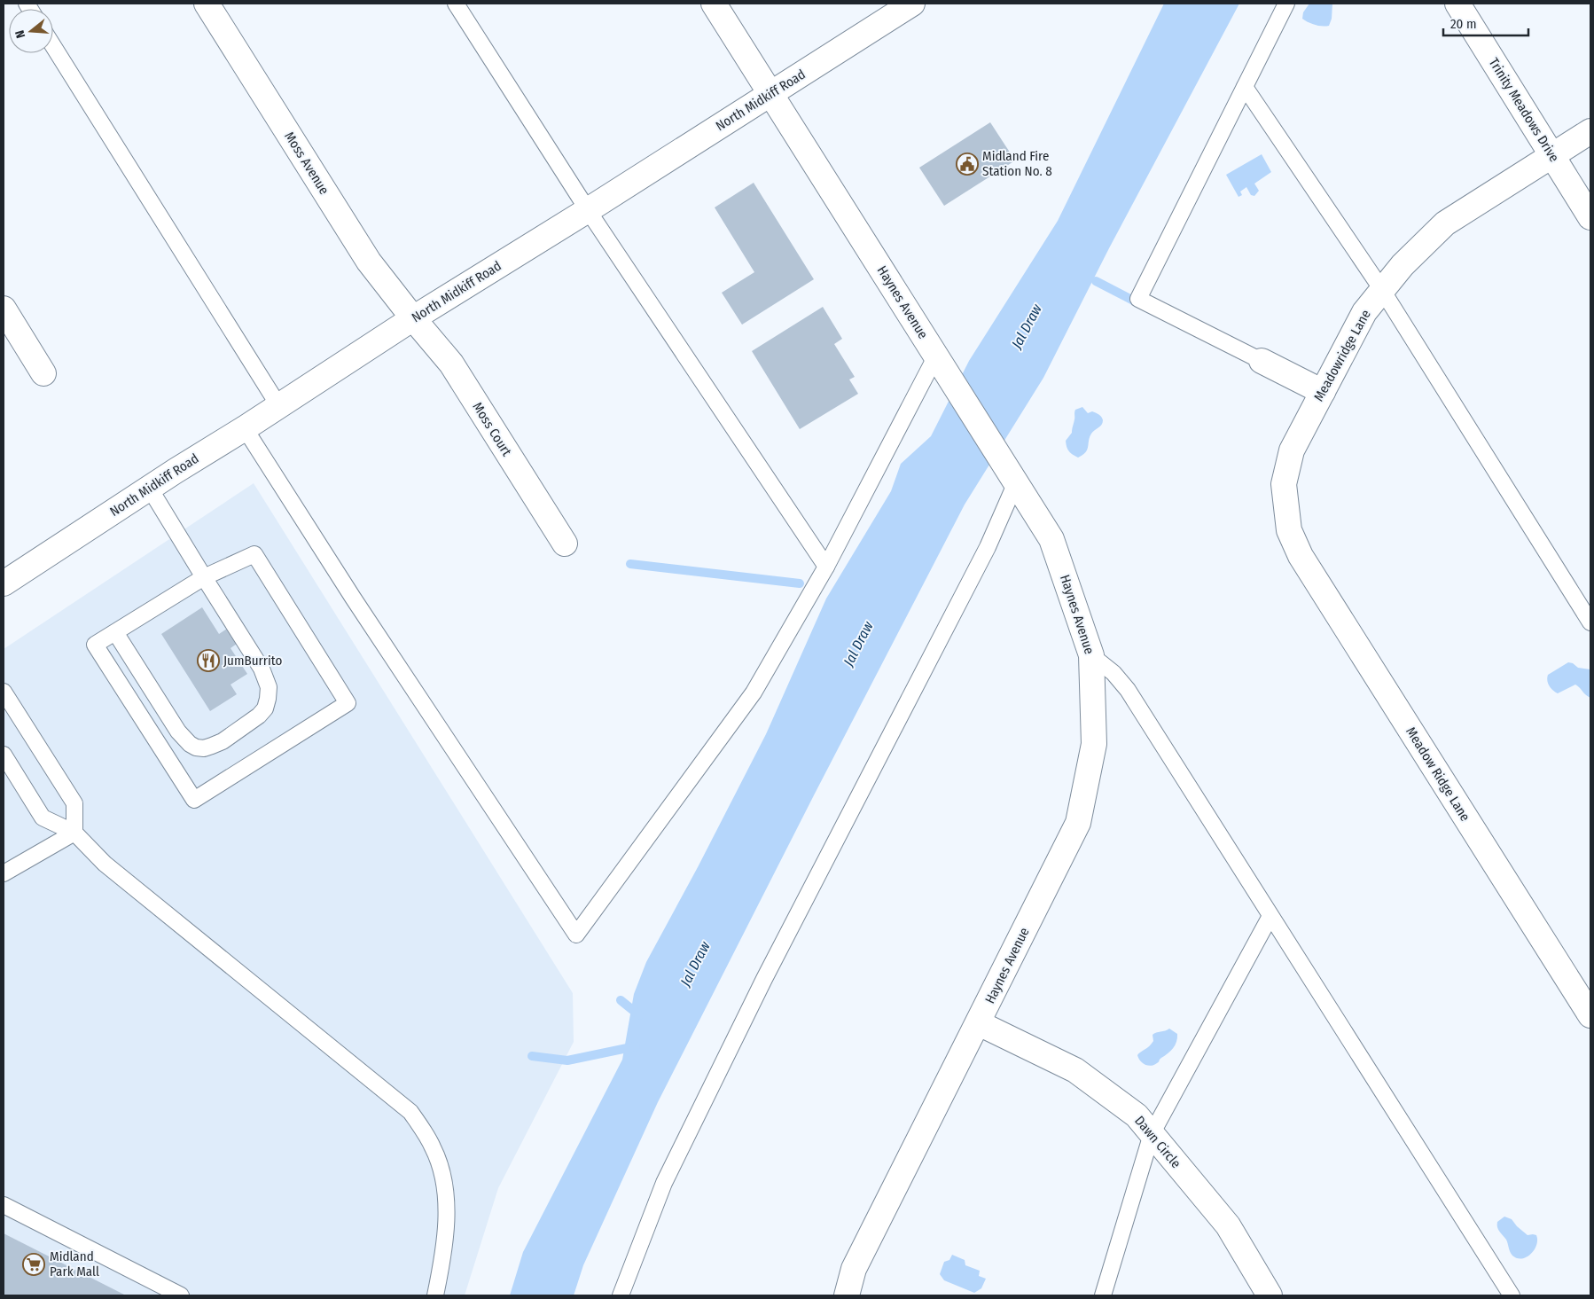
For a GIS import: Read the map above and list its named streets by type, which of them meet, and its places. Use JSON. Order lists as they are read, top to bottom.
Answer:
{
  "streets": {
    "street": [
      "North Midkiff Road",
      "Trinity Meadows Drive",
      "Moss Avenue",
      "Haynes Avenue",
      "Meadowridge Lane",
      "Moss Court",
      "Meadow Ridge Lane",
      "Dawn Circle"
    ]
  },
  "crossings": [
    ["North Midkiff Road", "Moss Avenue"],
    ["North Midkiff Road", "Haynes Avenue"],
    ["North Midkiff Road", "Moss Court"],
    ["Trinity Meadows Drive", "Meadowridge Lane"],
    ["Moss Avenue", "Moss Court"],
    ["Haynes Avenue", "Dawn Circle"],
    ["Meadowridge Lane", "Meadow Ridge Lane"]
  ],
  "water": ["Jal Draw"],
  "places": {
    "public building": ["Midland Fire Station No. 8"],
    "restaurant": ["JumBurrito"],
    "supermarket": ["Midland Park Mall"]
  },
  "scale_bar": "20 m",
  "north": "left"
}
